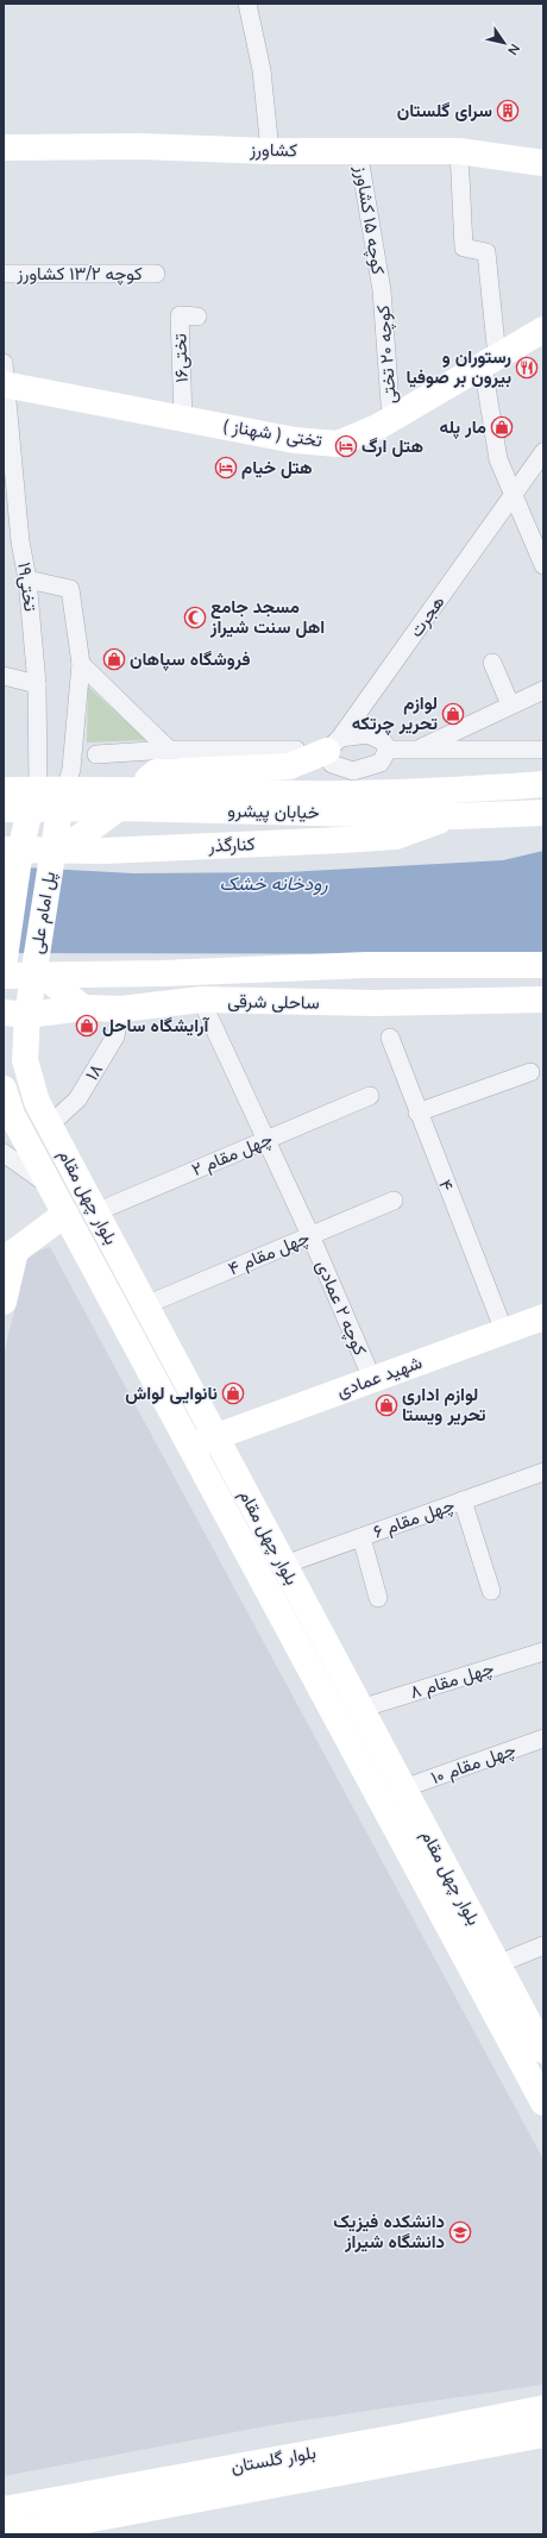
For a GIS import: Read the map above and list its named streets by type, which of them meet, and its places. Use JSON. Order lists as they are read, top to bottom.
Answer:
{
  "streets": {
    "main road": [
      "کشاورز",
      "تختی ( شهناز )",
      "خیابان پیشرو",
      "کنارگذر",
      "پل امام علی",
      "ساحلی شرقی",
      "بلوار چهل مقام",
      "شهید عمادی",
      "بلوار گلستان"
    ],
    "street": [
      "کوچه ۱۵ کشاورز",
      "کوچه ۱۳/۲ کشاورز",
      "کوچه ۲۰ تختی",
      "تختی۱۶",
      "تختی۱۹",
      "هجرت",
      "۱۸",
      "چهل مقام ۲",
      "۴",
      "چهل مقام ۴",
      "کوچه ۲ عمادی",
      "چهل مقام ۶",
      "چهل مقام ۸",
      "چهل مقام ۱۰"
    ]
  },
  "crossings": [
    ["کشاورز", "کوچه ۱۵ کشاورز"],
    ["کوچه ۱۵ کشاورز", "کوچه ۲۰ تختی"],
    ["کوچه ۲۰ تختی", "تختی ( شهناز )"],
    ["تختی۱۶", "تختی ( شهناز )"],
    ["تختی ( شهناز )", "تختی۱۹"],
    ["تختی۱۹", "خیابان پیشرو"],
    ["تختی۱۹", "پل امام علی"],
    ["خیابان پیشرو", "کنارگذر"],
    ["خیابان پیشرو", "پل امام علی"],
    ["کنارگذر", "پل امام علی"],
    ["پل امام علی", "ساحلی شرقی"],
    ["پل امام علی", "بلوار چهل مقام"],
    ["ساحلی شرقی", "۱۸"],
    ["ساحلی شرقی", "بلوار چهل مقام"],
    ["ساحلی شرقی", "کوچه ۲ عمادی"],
    ["۱۸", "بلوار چهل مقام"],
    ["چهل مقام ۲", "بلوار چهل مقام"],
    ["چهل مقام ۲", "کوچه ۲ عمادی"],
    ["۴", "شهید عمادی"],
    ["بلوار چهل مقام", "چهل مقام ۴"],
    ["بلوار چهل مقام", "شهید عمادی"],
    ["بلوار چهل مقام", "چهل مقام ۶"],
    ["بلوار چهل مقام", "چهل مقام ۸"],
    ["بلوار چهل مقام", "چهل مقام ۱۰"],
    ["چهل مقام ۴", "کوچه ۲ عمادی"],
    ["کوچه ۲ عمادی", "شهید عمادی"]
  ],
  "water": ["رودخانه خشک"],
  "places": {
    "building": ["سرای گلستان"],
    "restaurant": ["رستوران و بیرون بر صوفیا"],
    "shop": [
      "مار پله",
      "فروشگاه سپاهان",
      "لوازم تحریر چرتکه",
      "آرایشگاه ساحل",
      "نانوایی لواش",
      "لوازم اداری تحریر ویستا"
    ],
    "hotel": ["هتل ارگ", "هتل خیام"],
    "mosque": ["مسجد جامع اهل سنت شیراز"],
    "school or university": ["دانشکده فیزیک دانشگاه شیراز"]
  },
  "north": "bottom right"
}
